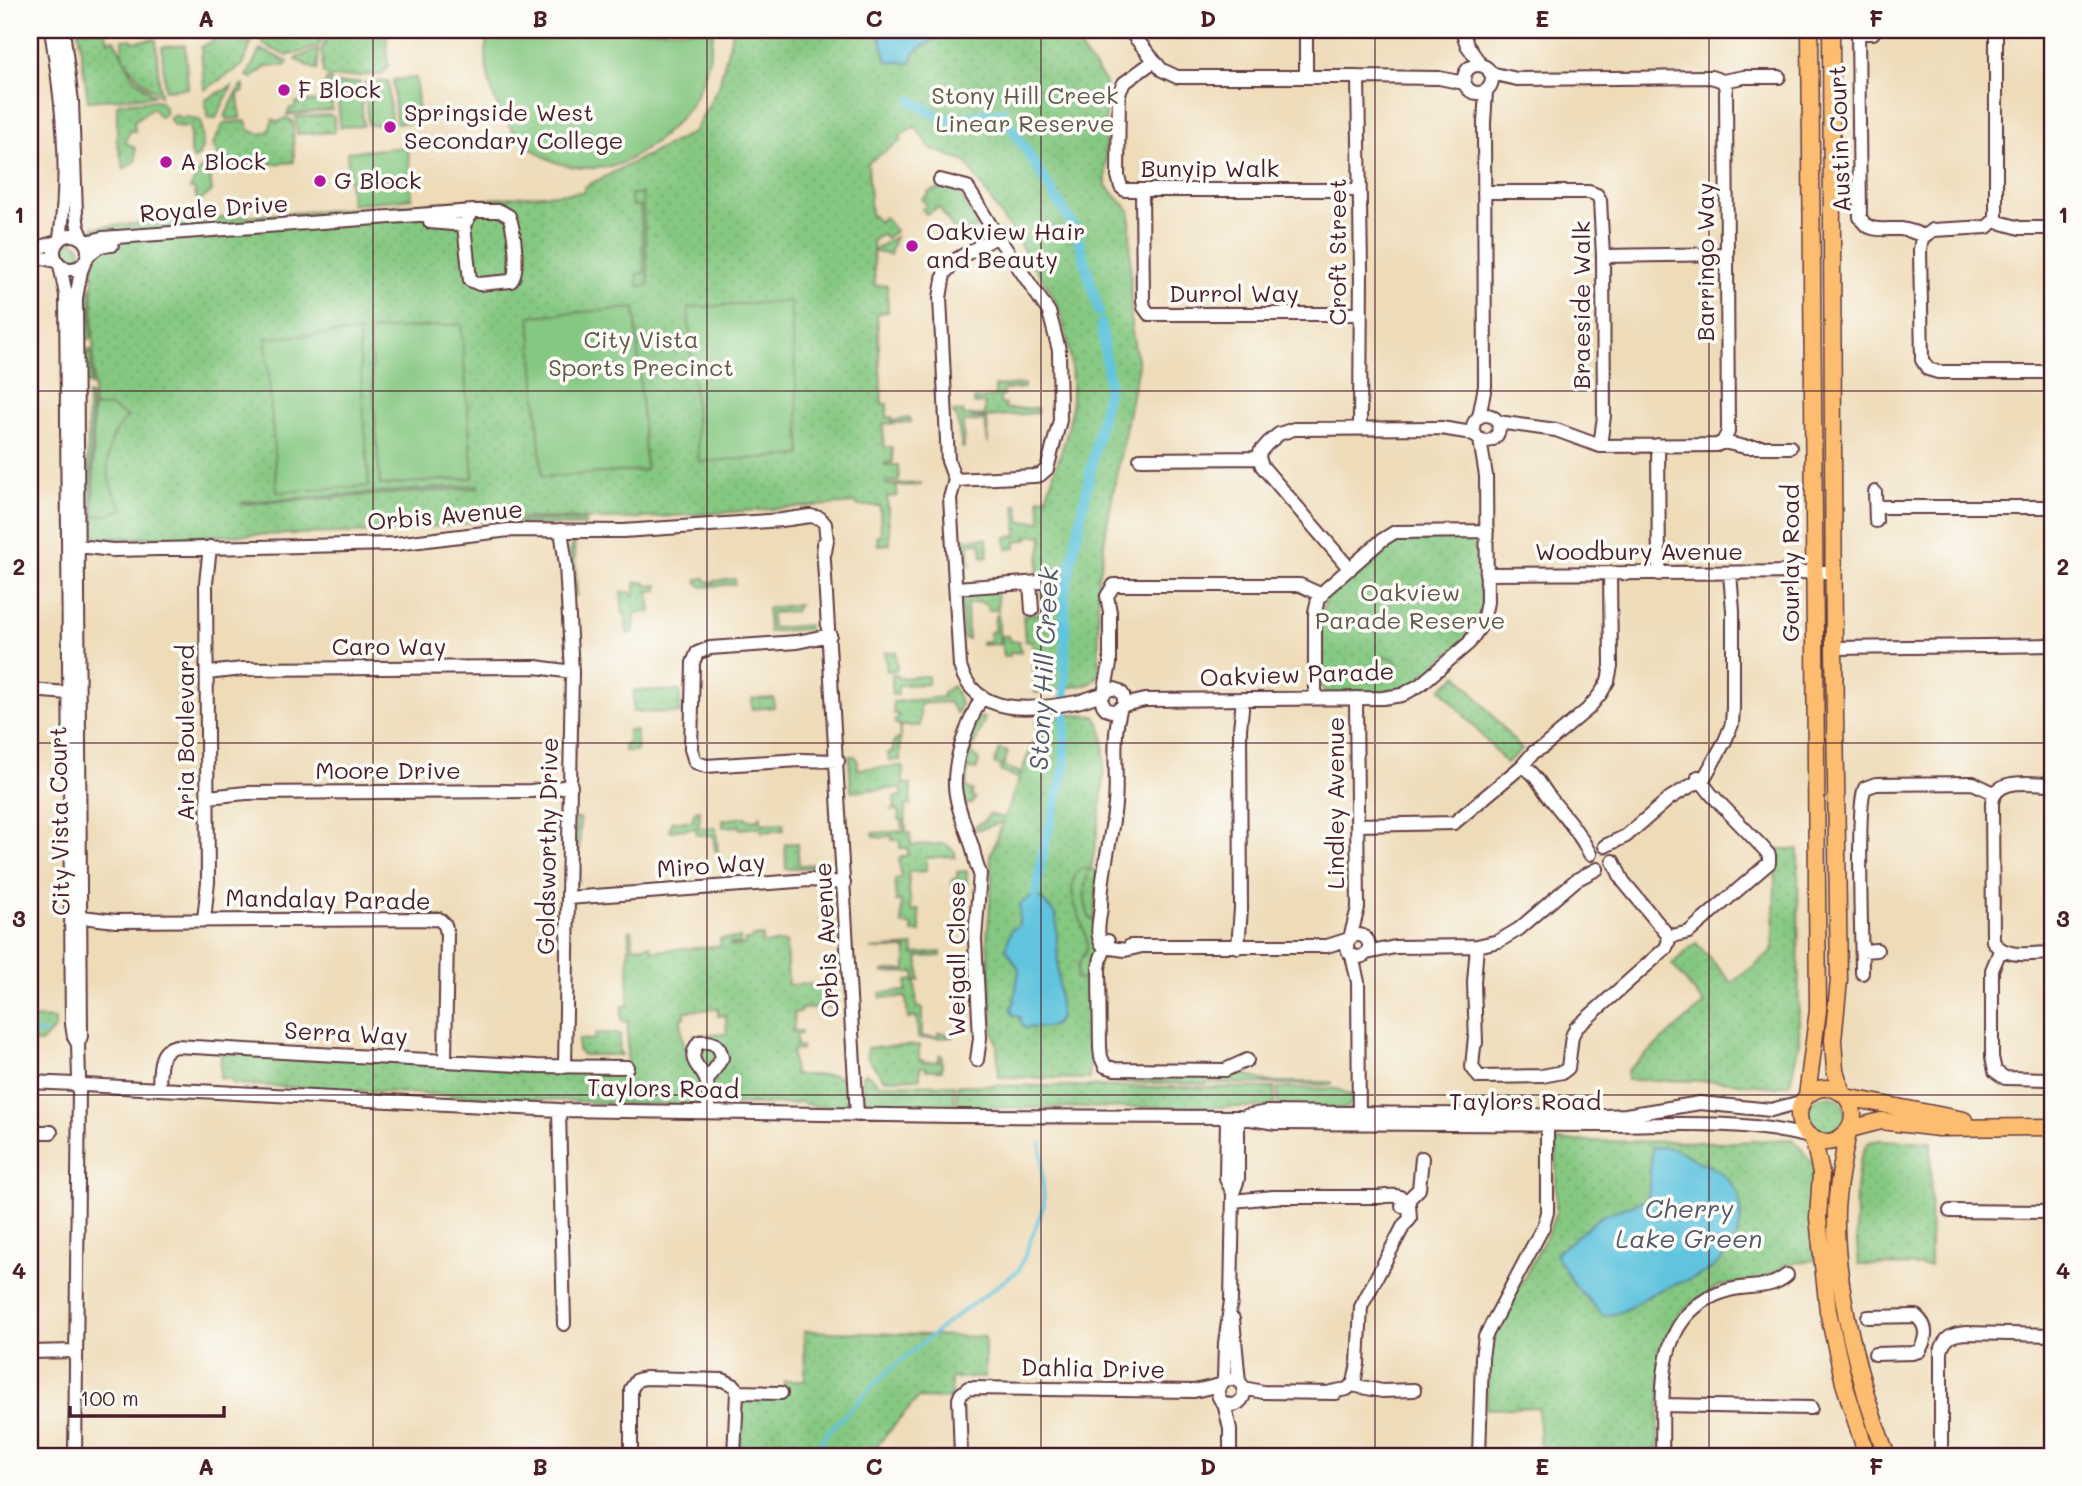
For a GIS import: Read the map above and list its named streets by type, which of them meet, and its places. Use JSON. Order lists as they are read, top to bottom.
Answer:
{
  "streets": {
    "main road": ["Gourlay Road"],
    "street": [
      "Austin Court",
      "Bunyip Walk",
      "Royale Drive",
      "Croft Street",
      "Barringo Way",
      "Durrol Way",
      "Braeside Walk",
      "Orbis Avenue",
      "Woodbury Avenue",
      "Caro Way",
      "Oakview Parade",
      "Aria Boulevard",
      "Moore Drive",
      "Lindley Avenue",
      "City Vista Court",
      "Goldsworthy Drive",
      "Miro Way",
      "Mandalay Parade",
      "Weigall Close",
      "Serra Way",
      "Taylors Road",
      "Dahlia Drive"
    ]
  },
  "crossings": [
    ["Bunyip Walk", "Croft Street"],
    ["Bunyip Walk", "Durrol Way"],
    ["Royale Drive", "City Vista Court"],
    ["Croft Street", "Durrol Way"],
    ["Orbis Avenue", "Aria Boulevard"],
    ["Orbis Avenue", "City Vista Court"],
    ["Orbis Avenue", "Goldsworthy Drive"],
    ["Orbis Avenue", "Miro Way"],
    ["Orbis Avenue", "Taylors Road"],
    ["Woodbury Avenue", "Gourlay Road"],
    ["Woodbury Avenue", "Oakview Parade"],
    ["Gourlay Road", "Taylors Road"],
    ["Caro Way", "Aria Boulevard"],
    ["Caro Way", "Goldsworthy Drive"],
    ["Oakview Parade", "Lindley Avenue"],
    ["Aria Boulevard", "Moore Drive"],
    ["Aria Boulevard", "Mandalay Parade"],
    ["Moore Drive", "Goldsworthy Drive"],
    ["Lindley Avenue", "Taylors Road"],
    ["City Vista Court", "Mandalay Parade"],
    ["City Vista Court", "Taylors Road"],
    ["Goldsworthy Drive", "Miro Way"],
    ["Goldsworthy Drive", "Serra Way"],
    ["Mandalay Parade", "Serra Way"],
    ["Serra Way", "Taylors Road"]
  ],
  "water": ["Stony Hill Creek", "Cherry Lake Green"],
  "parks": ["Stony Hill Creek Linear Reserve", "City Vista Sports Precinct", "Oakview Parade Reserve"],
  "places": [
    "F Block",
    "Springside West Secondary College",
    "A Block",
    "G Block",
    "Oakview Hair and Beauty"
  ],
  "scale_bar": "100 m",
  "grid": {
    "columns": [
      "A",
      "B",
      "C",
      "D",
      "E",
      "F"
    ],
    "rows": [
      "1",
      "2",
      "3",
      "4"
    ]
  }
}
